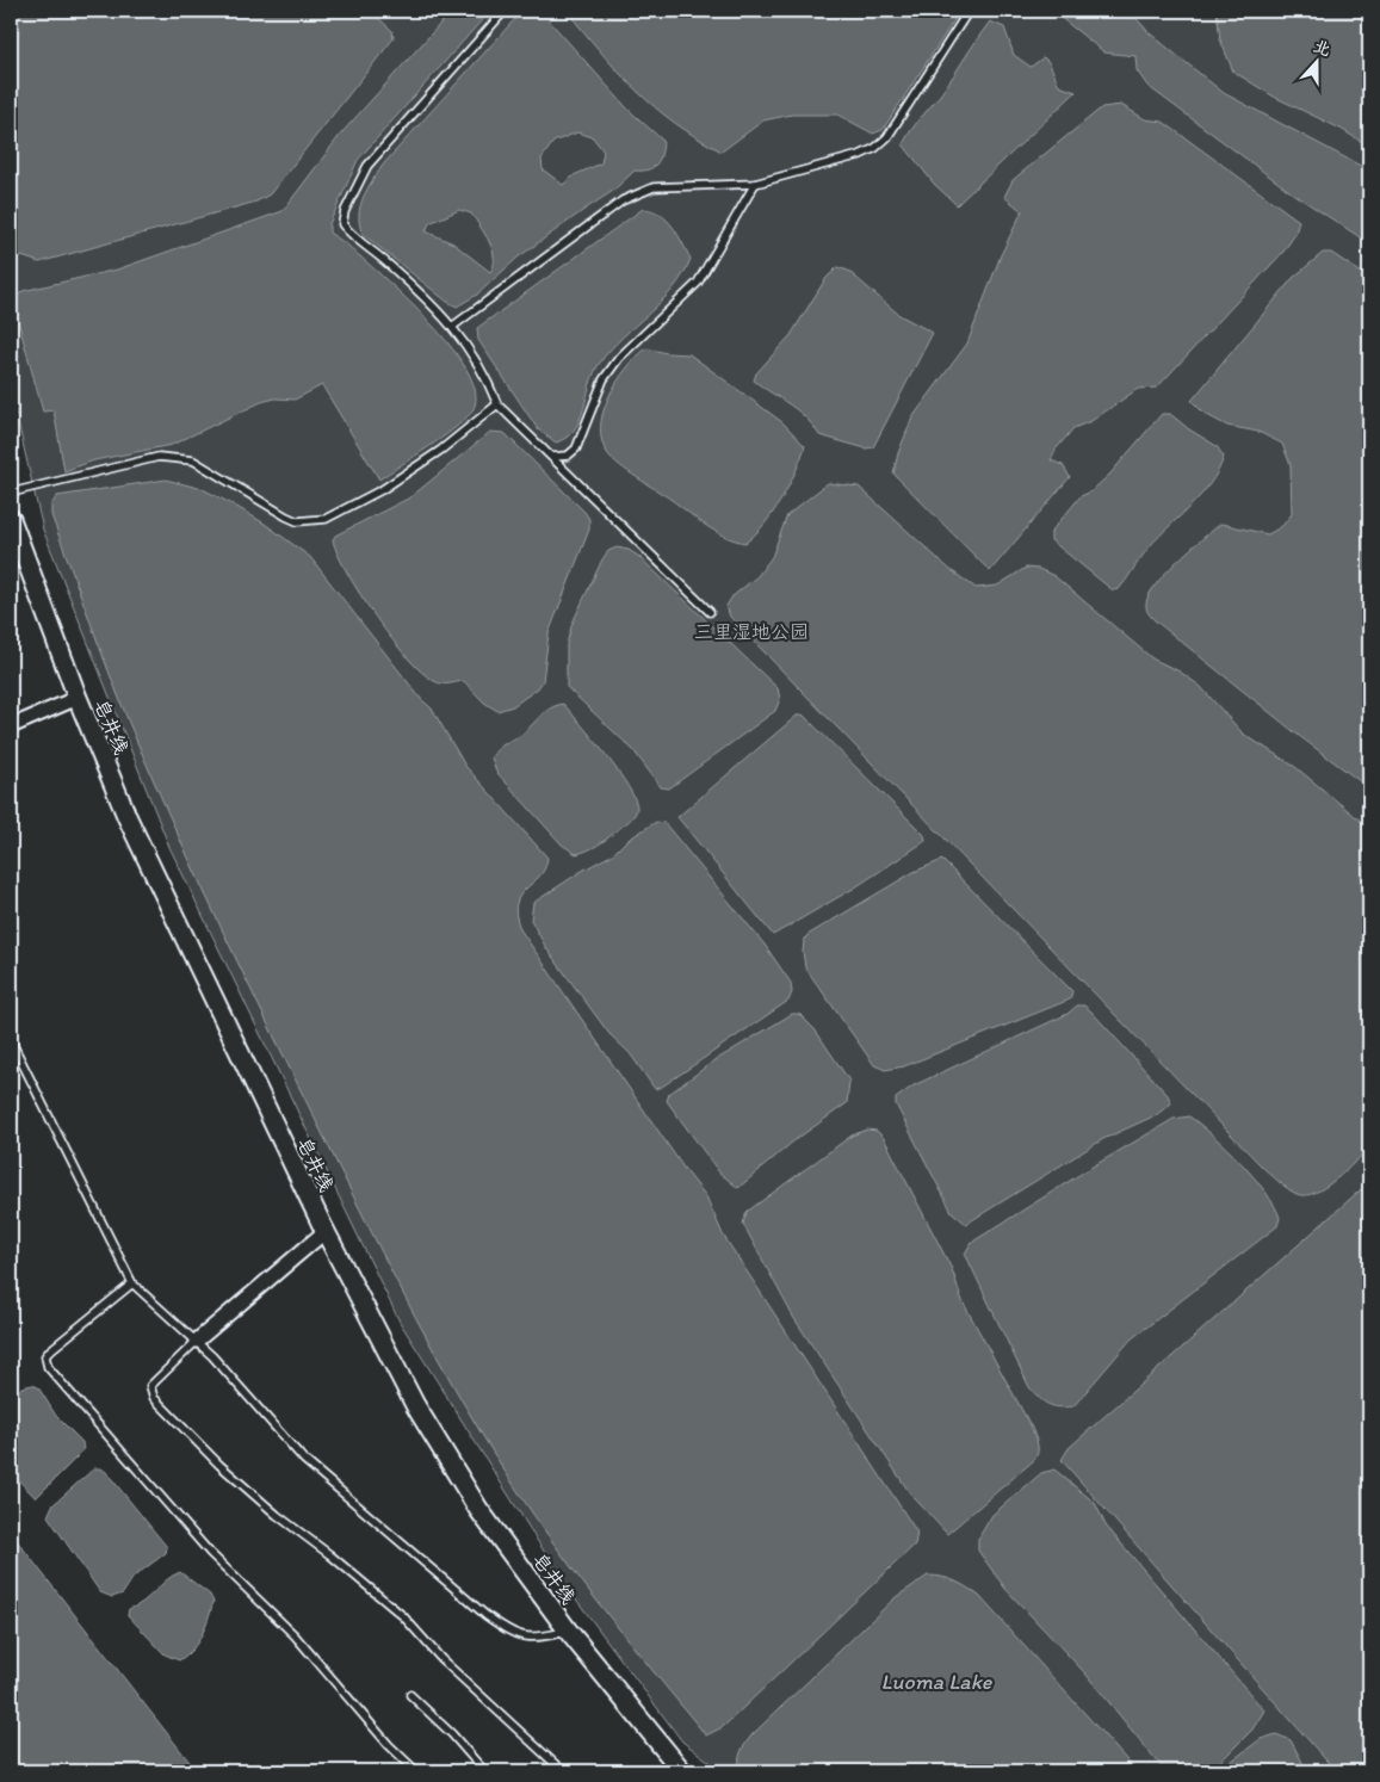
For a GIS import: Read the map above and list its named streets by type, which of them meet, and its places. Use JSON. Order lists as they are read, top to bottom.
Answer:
{
  "streets": {
    "street": ["皂井线"]
  },
  "water": ["Luoma Lake"],
  "parks": ["三里湿地公园"],
  "north": "top"
}
